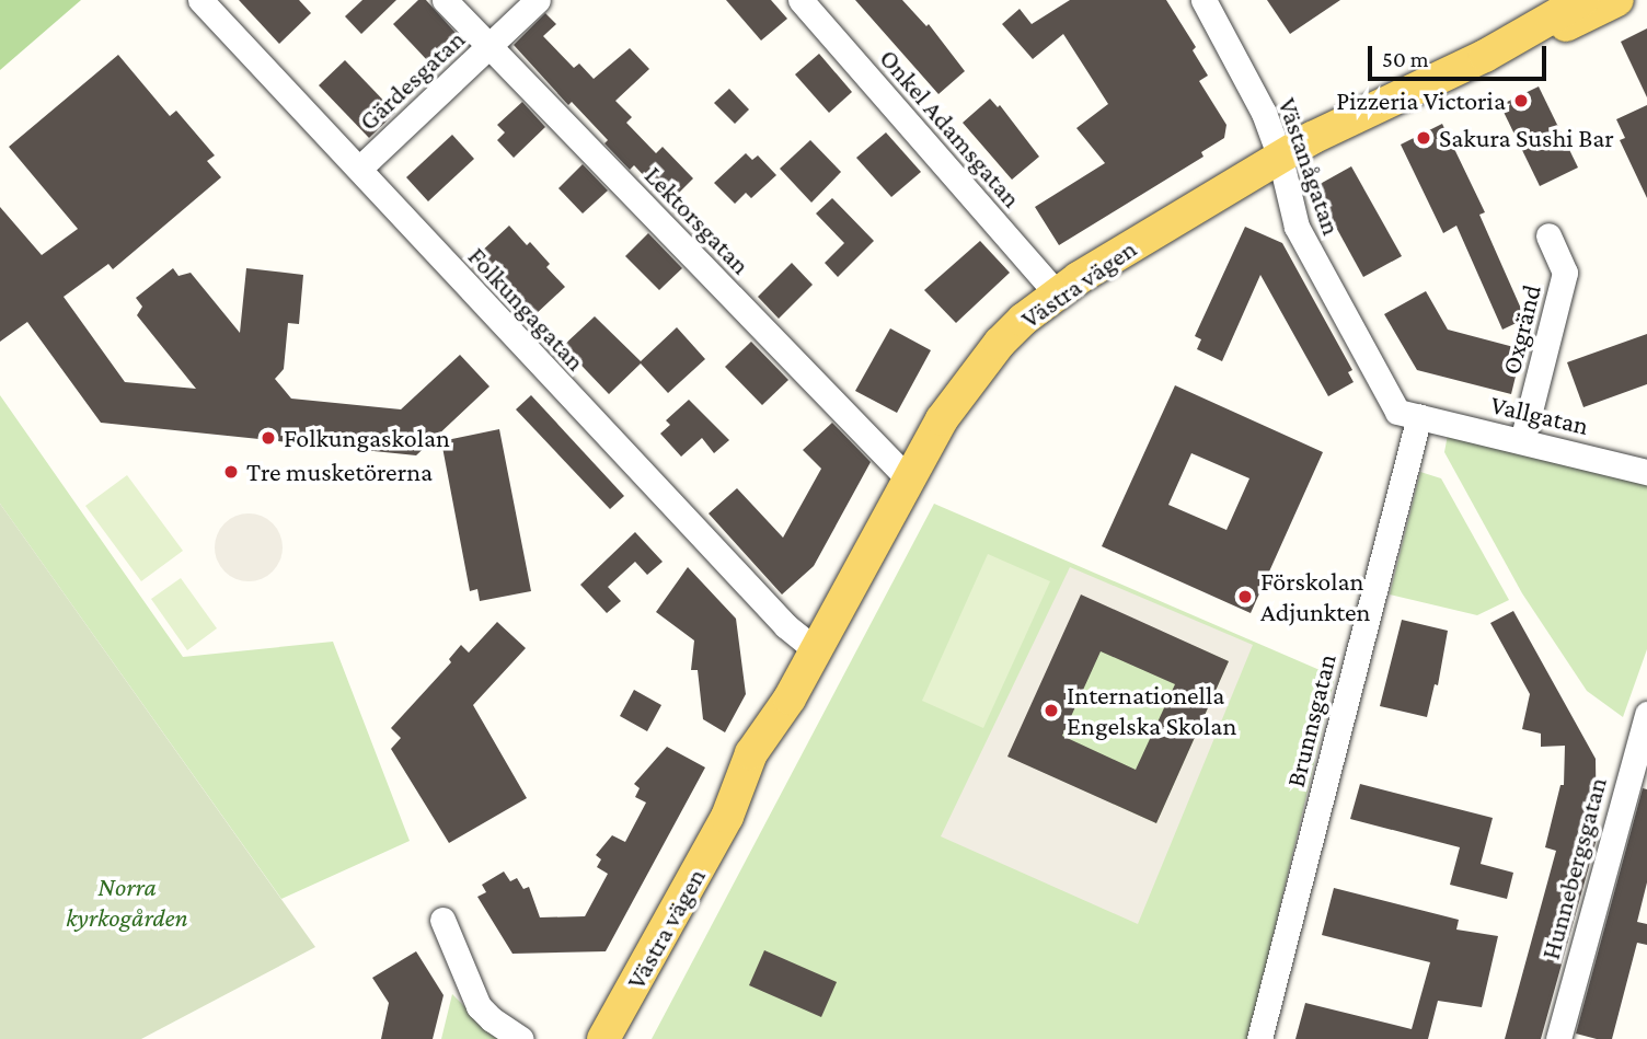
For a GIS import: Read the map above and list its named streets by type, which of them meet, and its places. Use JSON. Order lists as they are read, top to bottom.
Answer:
{
  "streets": {
    "main road": ["Västra vägen"],
    "street": [
      "Gärdesgatan",
      "Onkel Adamsgatan",
      "Västanågatan",
      "Lektorsgatan",
      "Folkungagatan",
      "Oxgränd",
      "Vallgatan",
      "Brunnsgatan",
      "Hunnebergsgatan"
    ]
  },
  "crossings": [
    ["Gärdesgatan", "Lektorsgatan"],
    ["Gärdesgatan", "Folkungagatan"],
    ["Onkel Adamsgatan", "Västra vägen"],
    ["Västanågatan", "Västra vägen"],
    ["Västanågatan", "Vallgatan"],
    ["Västanågatan", "Brunnsgatan"],
    ["Lektorsgatan", "Västra vägen"],
    ["Västra vägen", "Folkungagatan"],
    ["Oxgränd", "Vallgatan"],
    ["Vallgatan", "Brunnsgatan"]
  ],
  "parks": ["Norra kyrkogården"],
  "places": [
    "Pizzeria Victoria",
    "Sakura Sushi Bar",
    "Folkungaskolan",
    "Tre musketörerna",
    "Förskolan Adjunkten",
    "Internationella Engelska Skolan"
  ],
  "scale_bar": "50 m"
}
